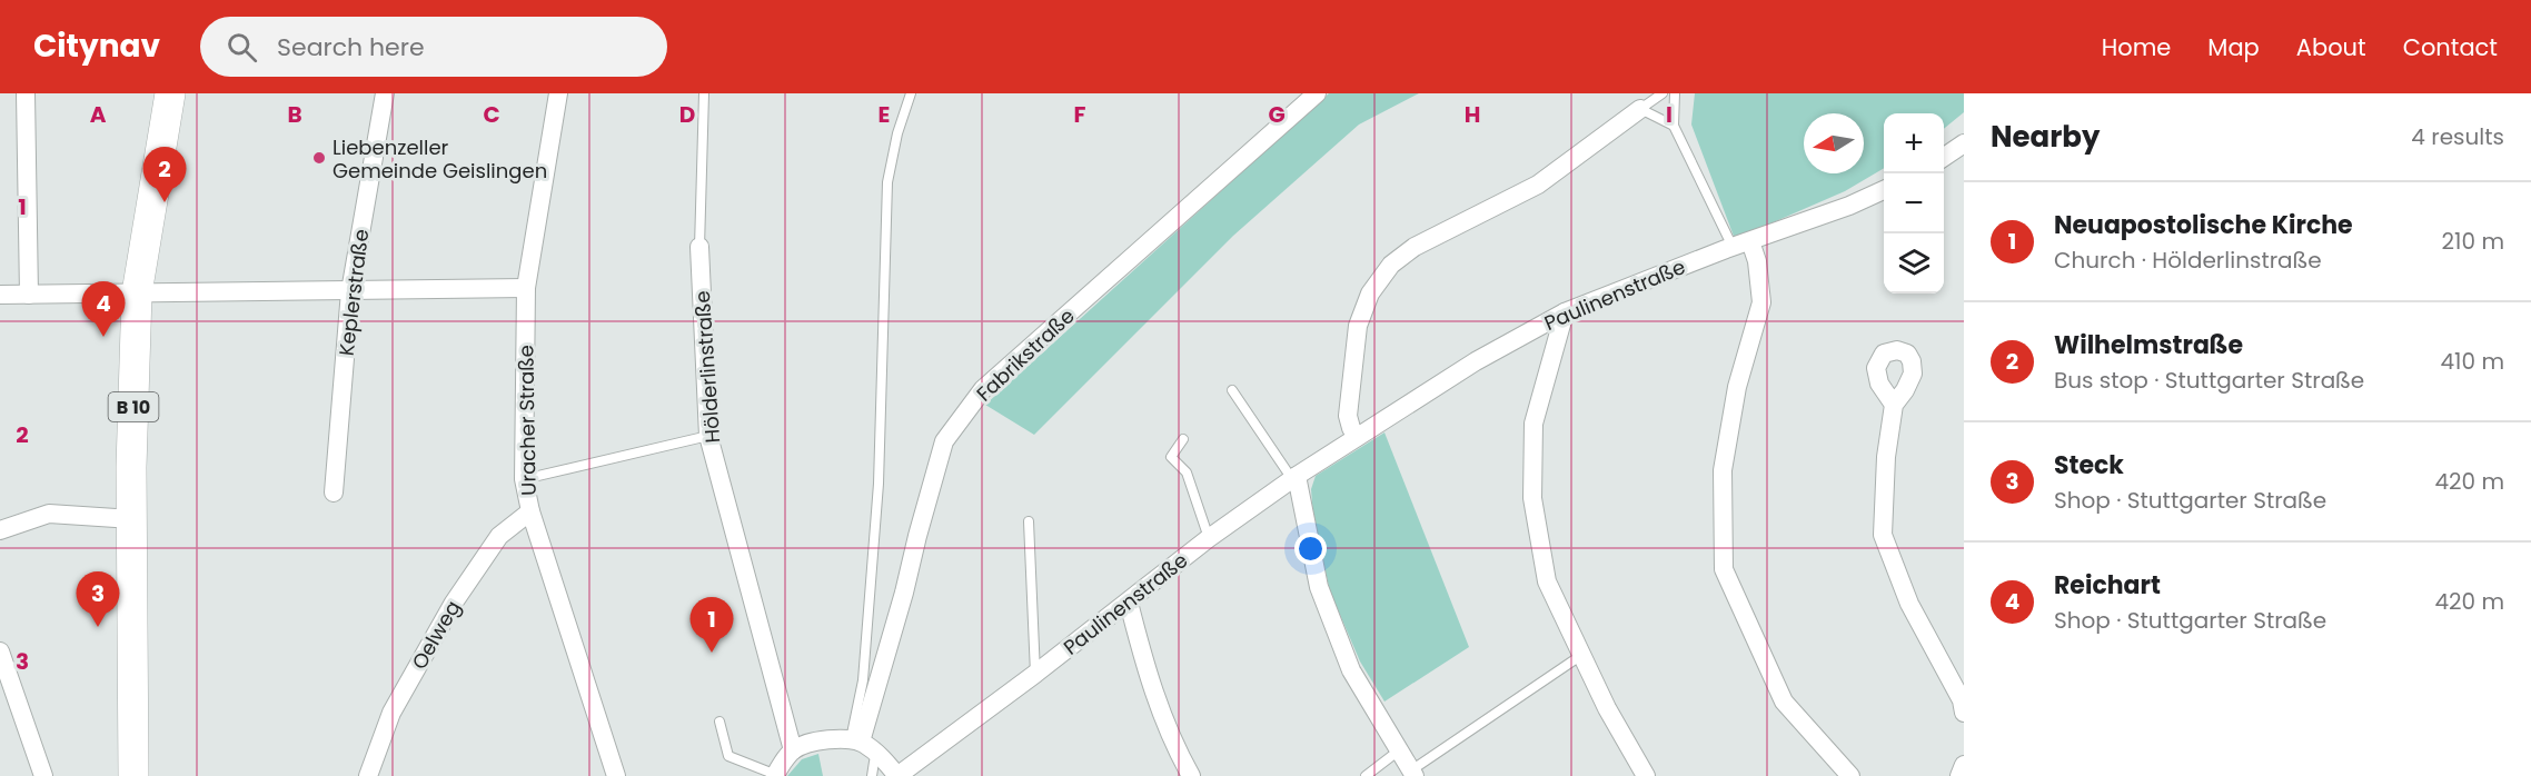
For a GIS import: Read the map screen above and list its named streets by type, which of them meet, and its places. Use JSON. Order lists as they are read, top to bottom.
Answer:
{
  "streets": {
    "main road": ["B 10"],
    "street": [
      "Keplerstraße",
      "Paulinenstraße",
      "Fabrikstraße",
      "Hölderlinstraße",
      "Uracher Straße",
      "Oelweg"
    ]
  },
  "crossings": [
    ["Paulinenstraße", "Fabrikstraße"],
    ["Uracher Straße", "Oelweg"]
  ],
  "places": ["Liebenzeller Gemeinde Geislingen"],
  "north": "left",
  "page": {
    "header": "Citynav",
    "search": "Search here",
    "nav": [
      "Home",
      "Map",
      "About",
      "Contact"
    ],
    "heading": ["Nearby", "4 results"],
    "map_buttons": ["+", "−"],
    "pins": [
      "2",
      "4",
      "3",
      "1"
    ],
    "list": [
      {
        "mark": "1",
        "name": "Neuapostolische Kirche",
        "note": "Church · Hölderlinstraße",
        "value": "210 m"
      },
      {
        "mark": "2",
        "name": "Wilhelmstraße",
        "note": "Bus stop · Stuttgarter Straße",
        "value": "410 m"
      },
      {
        "mark": "3",
        "name": "Steck",
        "note": "Shop · Stuttgarter Straße",
        "value": "420 m"
      },
      {
        "mark": "4",
        "name": "Reichart",
        "note": "Shop · Stuttgarter Straße",
        "value": "420 m"
      }
    ]
  },
  "grid": {
    "columns": [
      "A",
      "B",
      "C",
      "D",
      "E",
      "F",
      "G",
      "H",
      "I"
    ],
    "rows": ["1", "2", "3"]
  }
}
